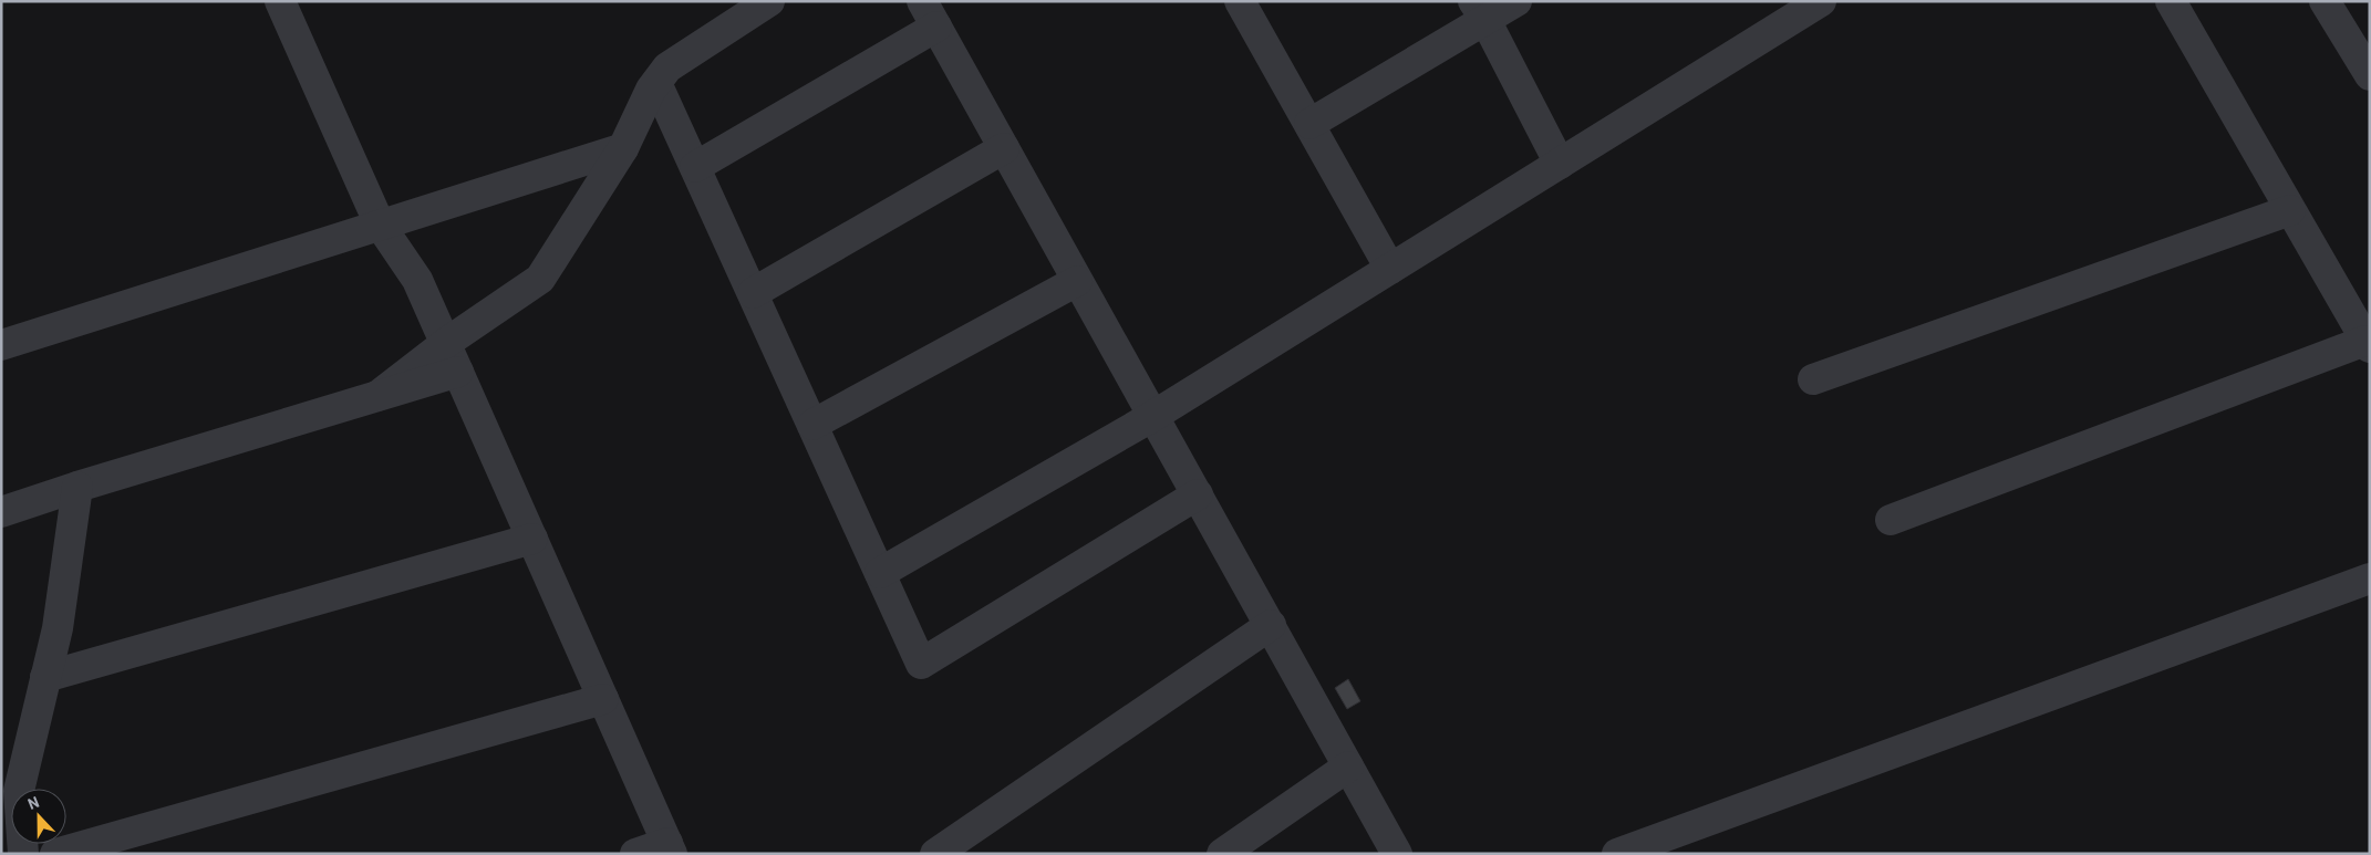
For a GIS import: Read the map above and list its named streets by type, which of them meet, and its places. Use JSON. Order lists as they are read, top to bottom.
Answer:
{
  "north": "top"
}
